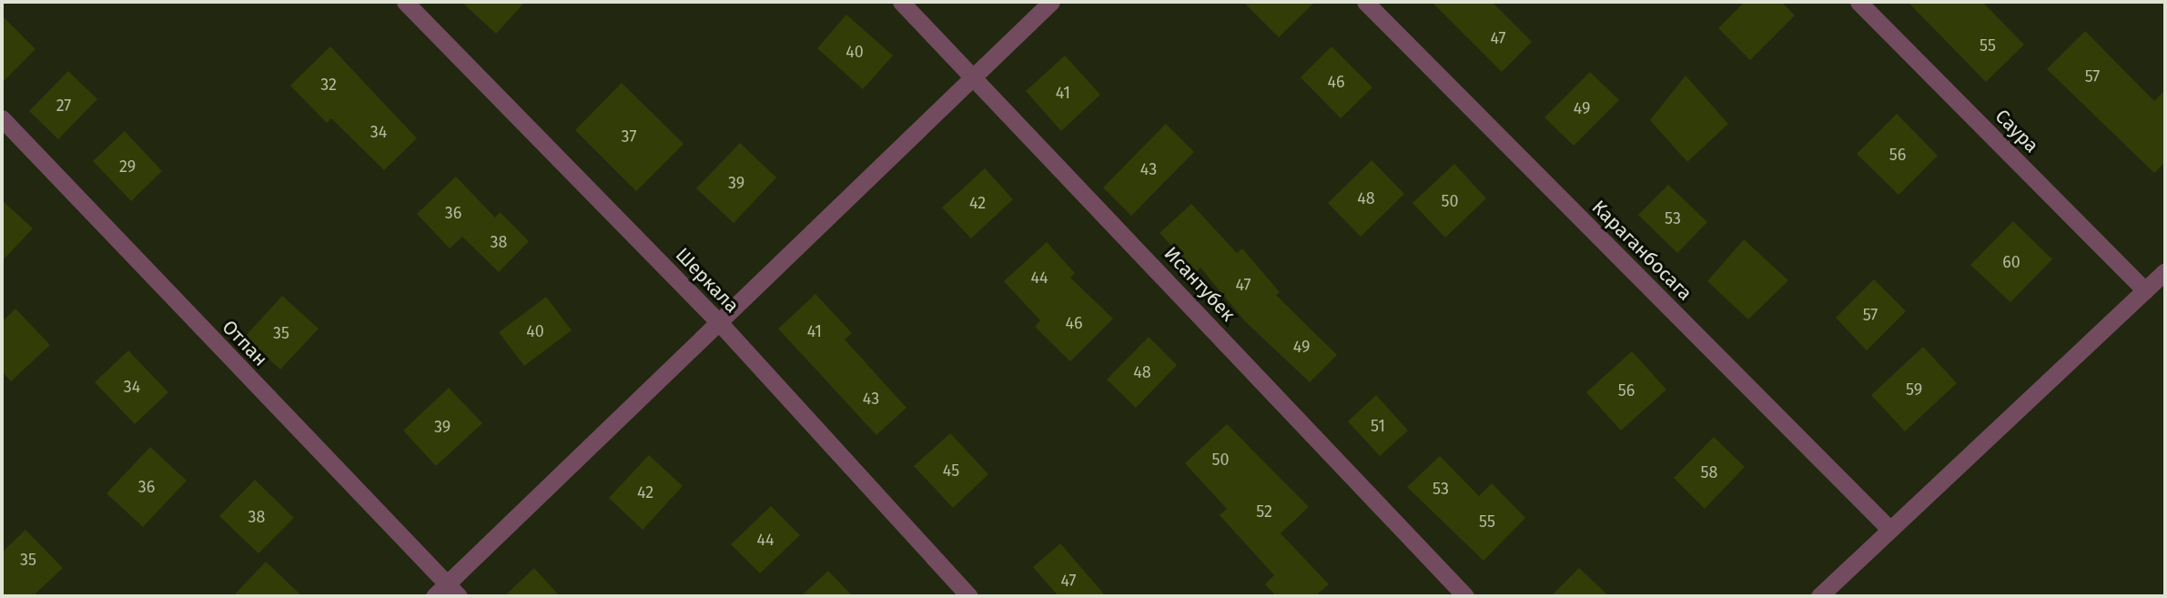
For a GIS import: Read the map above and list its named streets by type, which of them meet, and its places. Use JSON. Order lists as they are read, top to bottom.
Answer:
{
  "streets": {
    "street": [
      "Саура",
      "Караганбосага",
      "Шеркала",
      "Исантубек",
      "Отпан"
    ]
  },
  "house_numbers": [
    "47",
    "55",
    "40",
    "57",
    "46",
    "32",
    "41",
    "27",
    "49",
    "34",
    "37",
    "56",
    "29",
    "43",
    "39",
    "48",
    "50",
    "42",
    "36",
    "53",
    "38",
    "60",
    "44",
    "47",
    "57",
    "46",
    "40",
    "41",
    "35",
    "49",
    "48",
    "34",
    "59",
    "56",
    "43",
    "51",
    "39",
    "50",
    "45",
    "58",
    "36",
    "53",
    "42",
    "52",
    "38",
    "55",
    "44",
    "35",
    "47"
  ]
}
